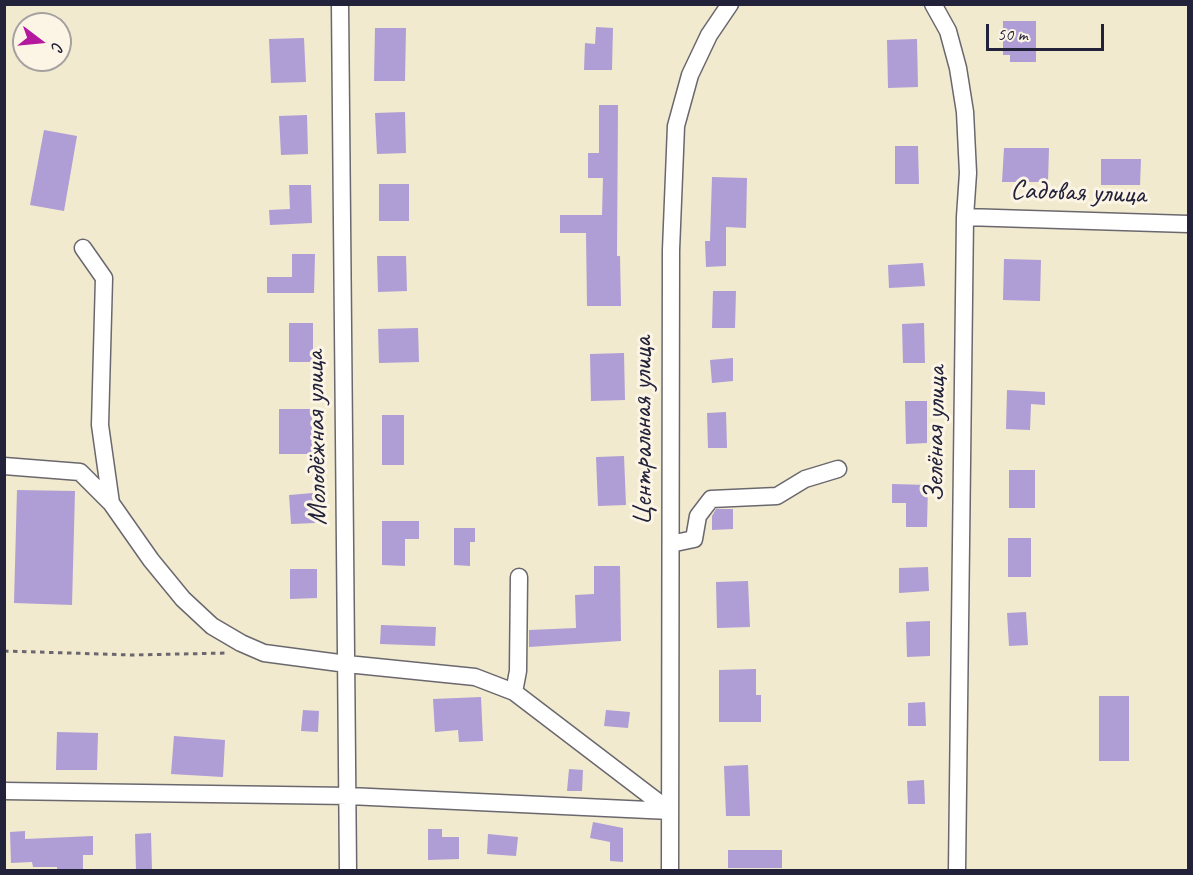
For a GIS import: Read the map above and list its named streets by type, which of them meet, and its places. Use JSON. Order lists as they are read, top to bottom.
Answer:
{
  "streets": {
    "street": [
      "Садовая улица",
      "Центральная улица",
      "Зелёная улица",
      "Молодёжная улица"
    ]
  },
  "crossings": [
    ["Садовая улица", "Зелёная улица"]
  ],
  "scale_bar": "50 m",
  "north": "right"
}
